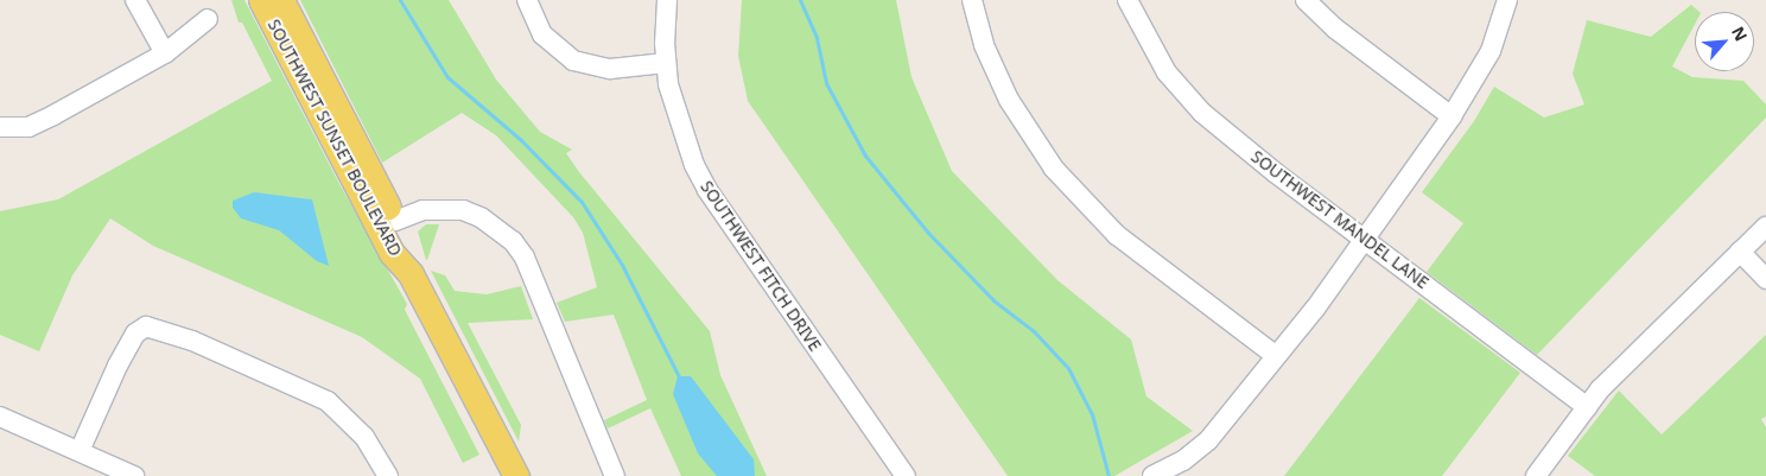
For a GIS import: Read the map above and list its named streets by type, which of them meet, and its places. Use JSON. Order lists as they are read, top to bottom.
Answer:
{
  "streets": {
    "main road": ["SOUTHWEST SUNSET BOULEVARD"],
    "street": ["SOUTHWEST MANDEL LANE", "SOUTHWEST FITCH DRIVE"]
  },
  "north": "top right"
}
